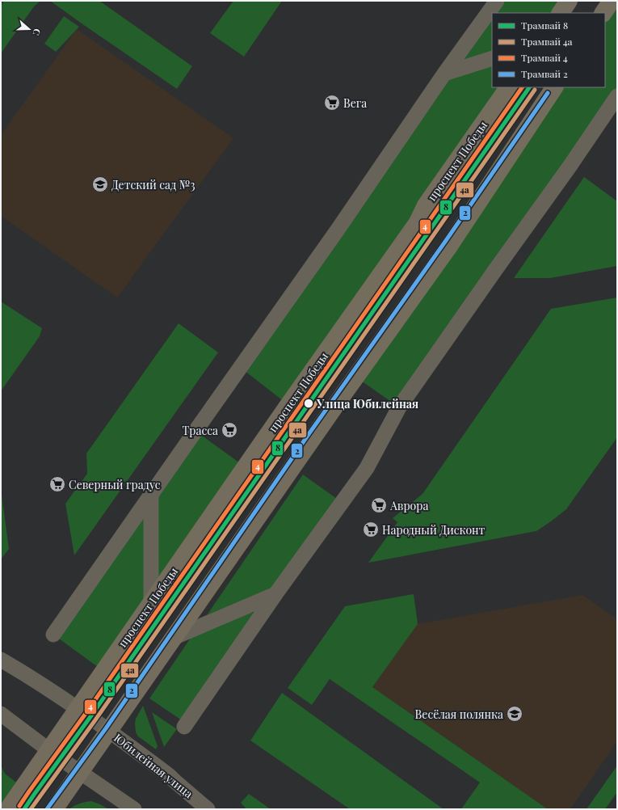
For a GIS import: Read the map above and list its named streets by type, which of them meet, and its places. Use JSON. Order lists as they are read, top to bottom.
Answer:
{
  "streets": {
    "main road": ["проспект Победы"],
    "street": ["Юбилейная улица"]
  },
  "crossings": [
    ["проспект Победы", "Юбилейная улица"]
  ],
  "places": {
    "supermarket": [
      "Вега",
      "Трасса",
      "Северный градус",
      "Аврора",
      "Народный Дисконт"
    ],
    "school or university": ["Детский сад №3", "Весёлая полянка"],
    "other": ["Улица Юбилейная"]
  },
  "lines": [
    "tram line 8",
    "tram line 4",
    "tram line 4а",
    "tram line 2"
  ],
  "legend": [
    "Трамвай 8",
    "Трамвай 4а",
    "Трамвай 4",
    "Трамвай 2"
  ],
  "north": "right"
}
